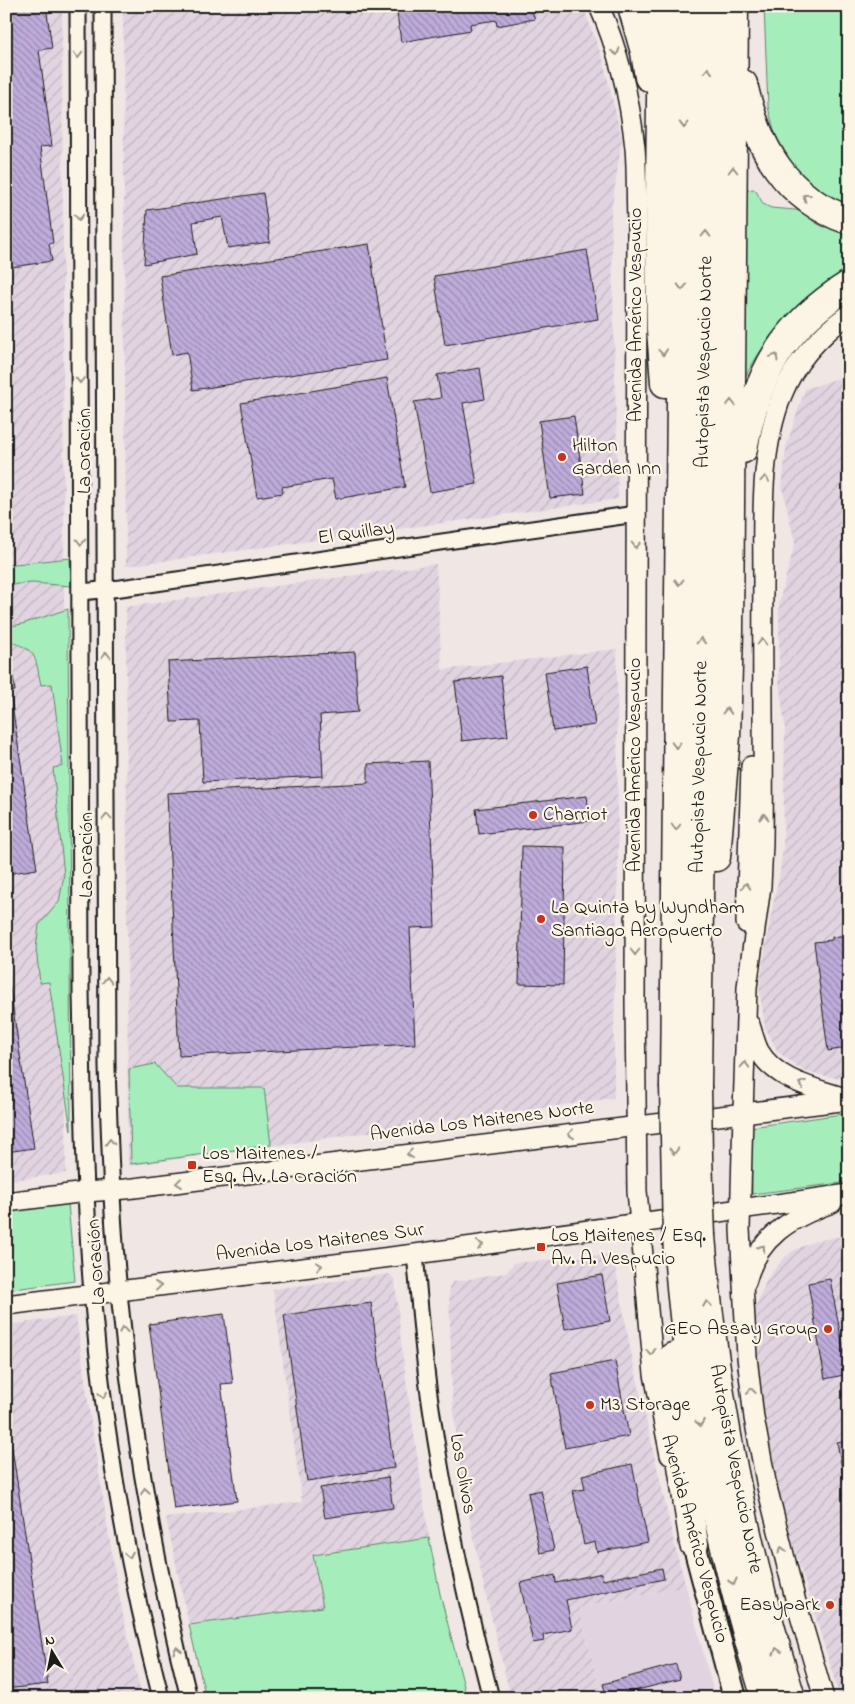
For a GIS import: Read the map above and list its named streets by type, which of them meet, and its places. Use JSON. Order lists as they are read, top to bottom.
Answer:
{
  "streets": {
    "highway": ["Autopista Vespucio Norte"],
    "main road": ["Avenida Américo Vespucio"],
    "street": [
      "La Oración",
      "El Quillay",
      "Avenida Los Maitenes Norte",
      "Avenida Los Maitenes Sur",
      "Los Olivos"
    ]
  },
  "crossings": [
    ["Avenida Américo Vespucio", "El Quillay"],
    ["Avenida Américo Vespucio", "Avenida Los Maitenes Norte"],
    ["Avenida Américo Vespucio", "Avenida Los Maitenes Sur"],
    ["La Oración", "El Quillay"],
    ["La Oración", "Avenida Los Maitenes Norte"],
    ["La Oración", "Avenida Los Maitenes Sur"],
    ["Avenida Los Maitenes Sur", "Los Olivos"]
  ],
  "one_way": ["Avenida Los Maitenes Norte", "Avenida Los Maitenes Sur"],
  "places": {
    "other": [
      "Hilton Garden Inn",
      "Charriot",
      "La Quinta by Wyndham Santiago Aeropuerto",
      "GEO Assay Group",
      "M3 Storage",
      "Easypark"
    ],
    "transit": ["Los Maitenes / Esq. Av. La Oración", "Los Maitenes / Esq. Av. A. Vespucio"]
  },
  "north": "top"
}
